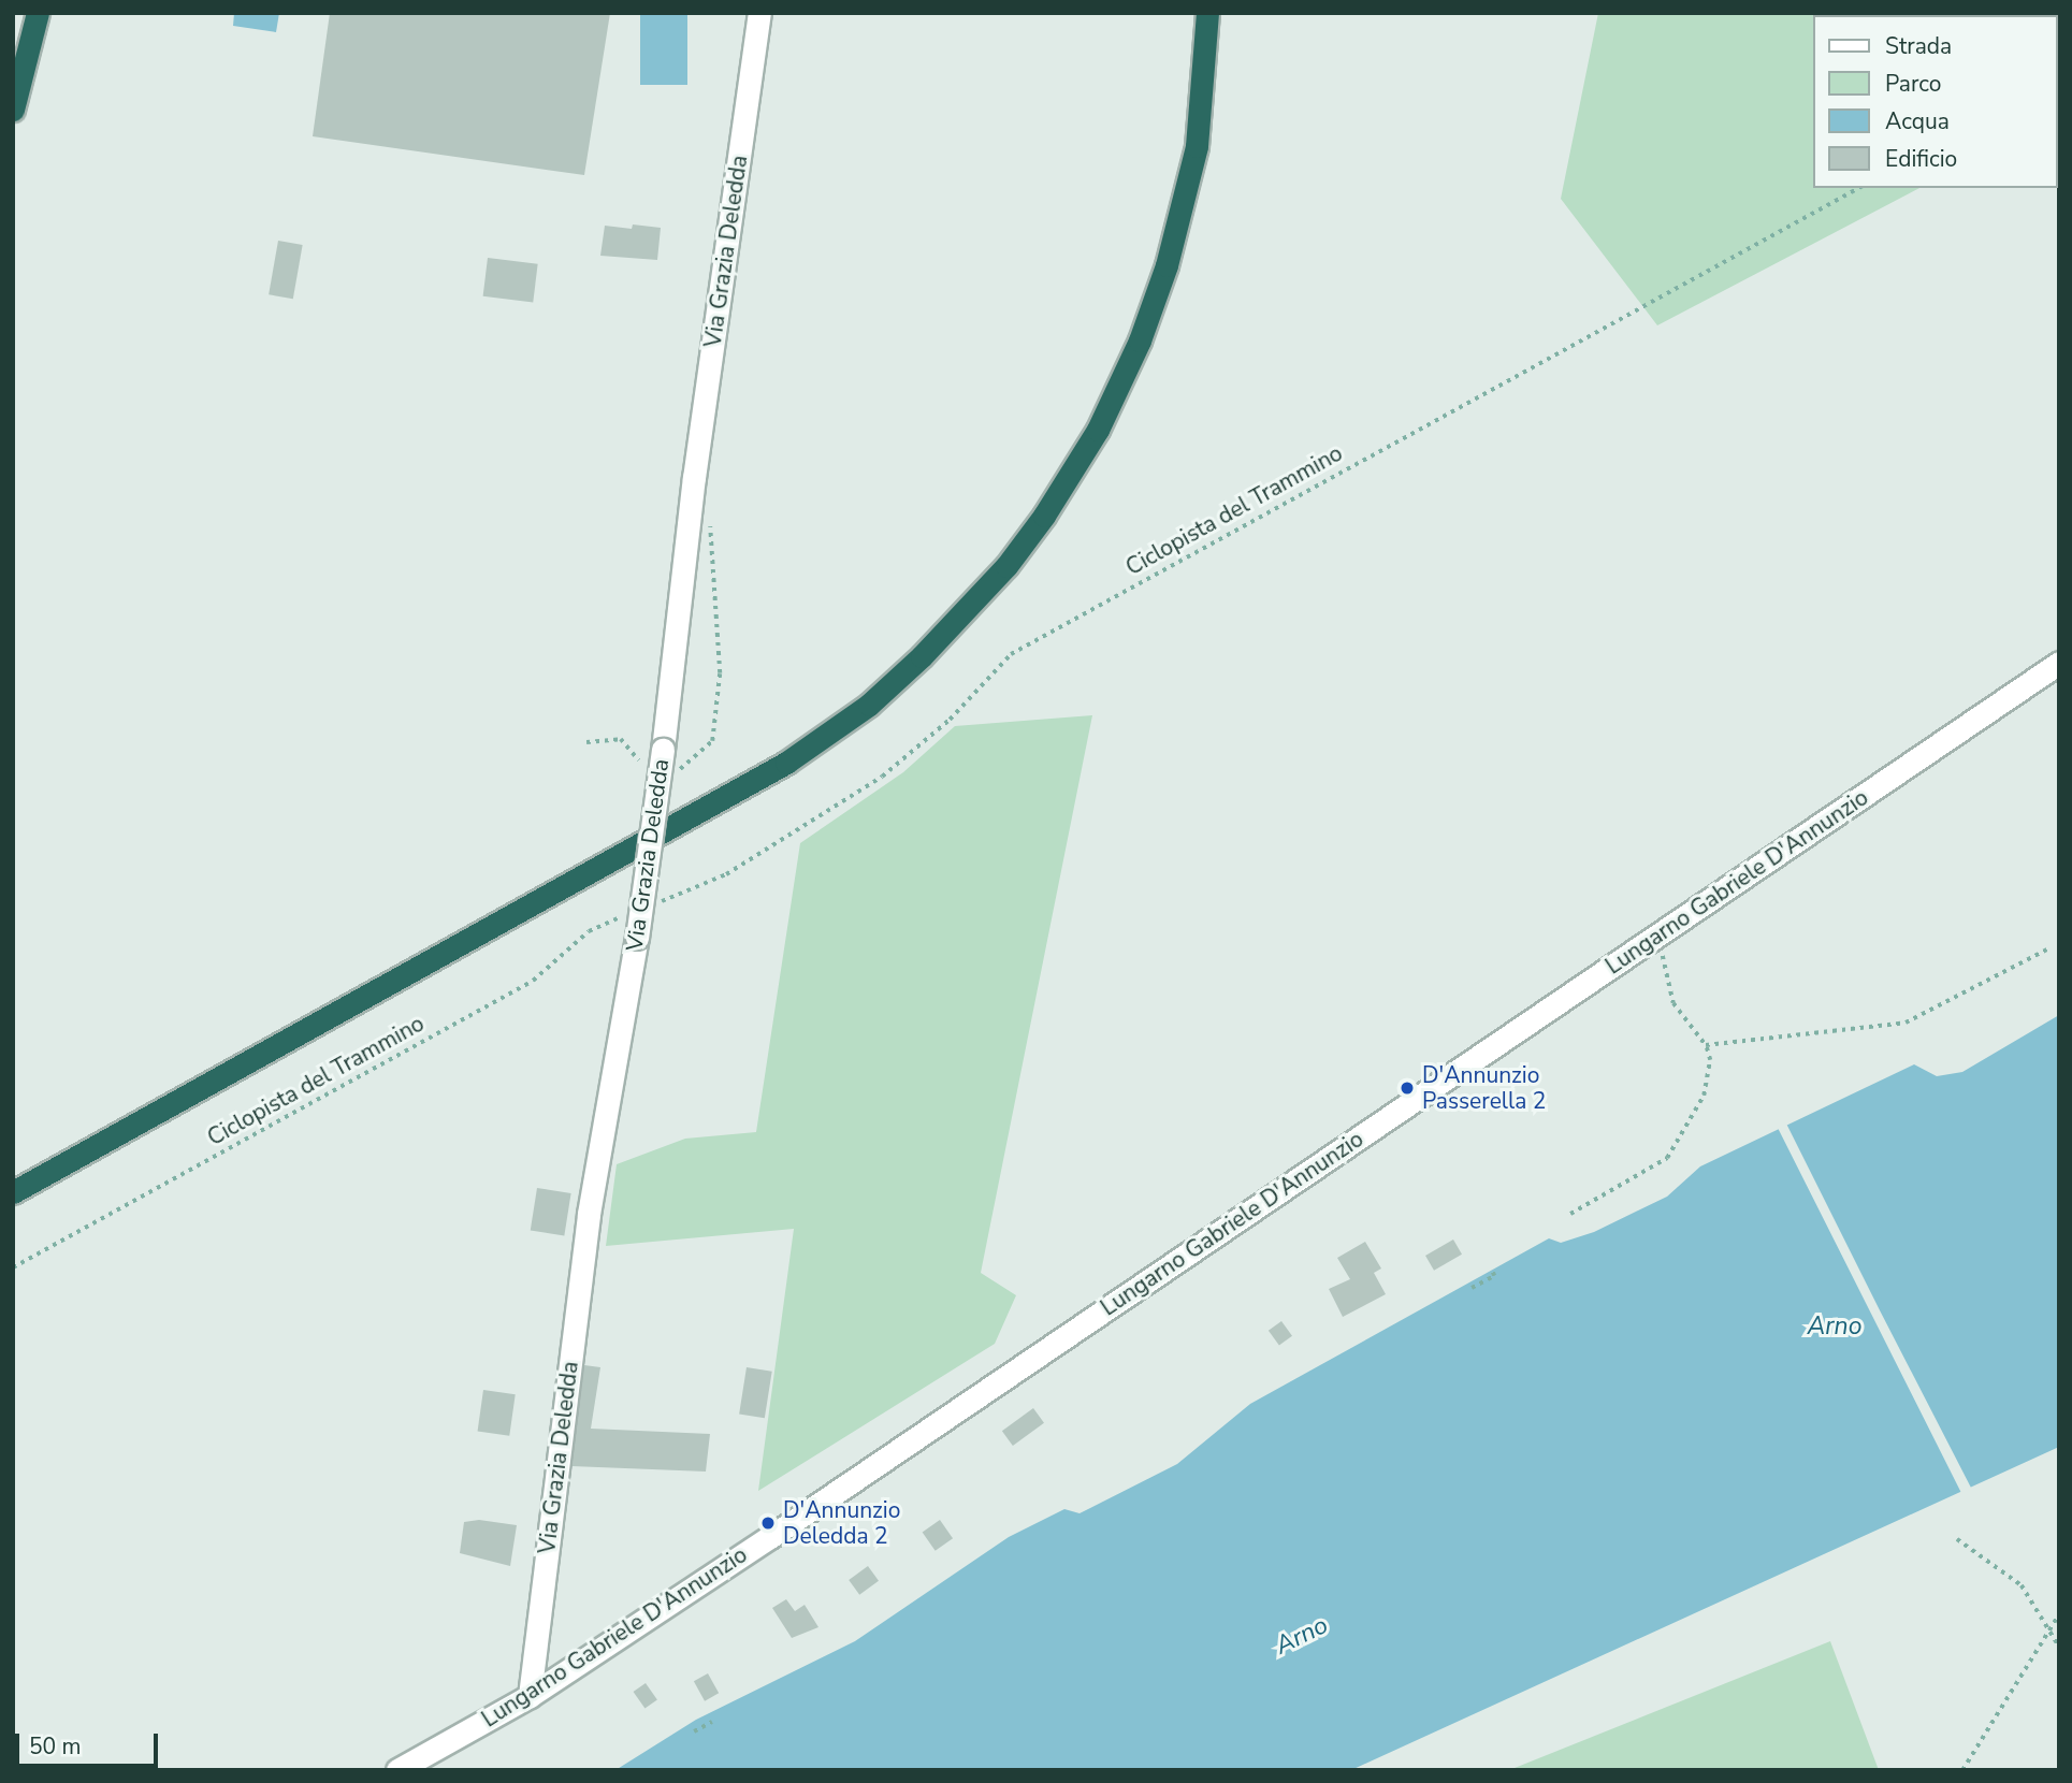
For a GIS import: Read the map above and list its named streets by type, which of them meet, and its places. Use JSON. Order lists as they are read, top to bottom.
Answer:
{
  "streets": {
    "main road": ["Via Grazia Deledda", "Lungarno Gabriele D'Annunzio"],
    "path": ["Ciclopista del Trammino"]
  },
  "crossings": [
    ["Via Grazia Deledda", "Lungarno Gabriele D'Annunzio"]
  ],
  "water": ["Arno"],
  "places": ["D'Annunzio Passerella 2", "D'Annunzio Deledda 2"],
  "legend": [
    "Strada",
    "Parco",
    "Acqua",
    "Edificio"
  ],
  "scale_bar": "50 m"
}
